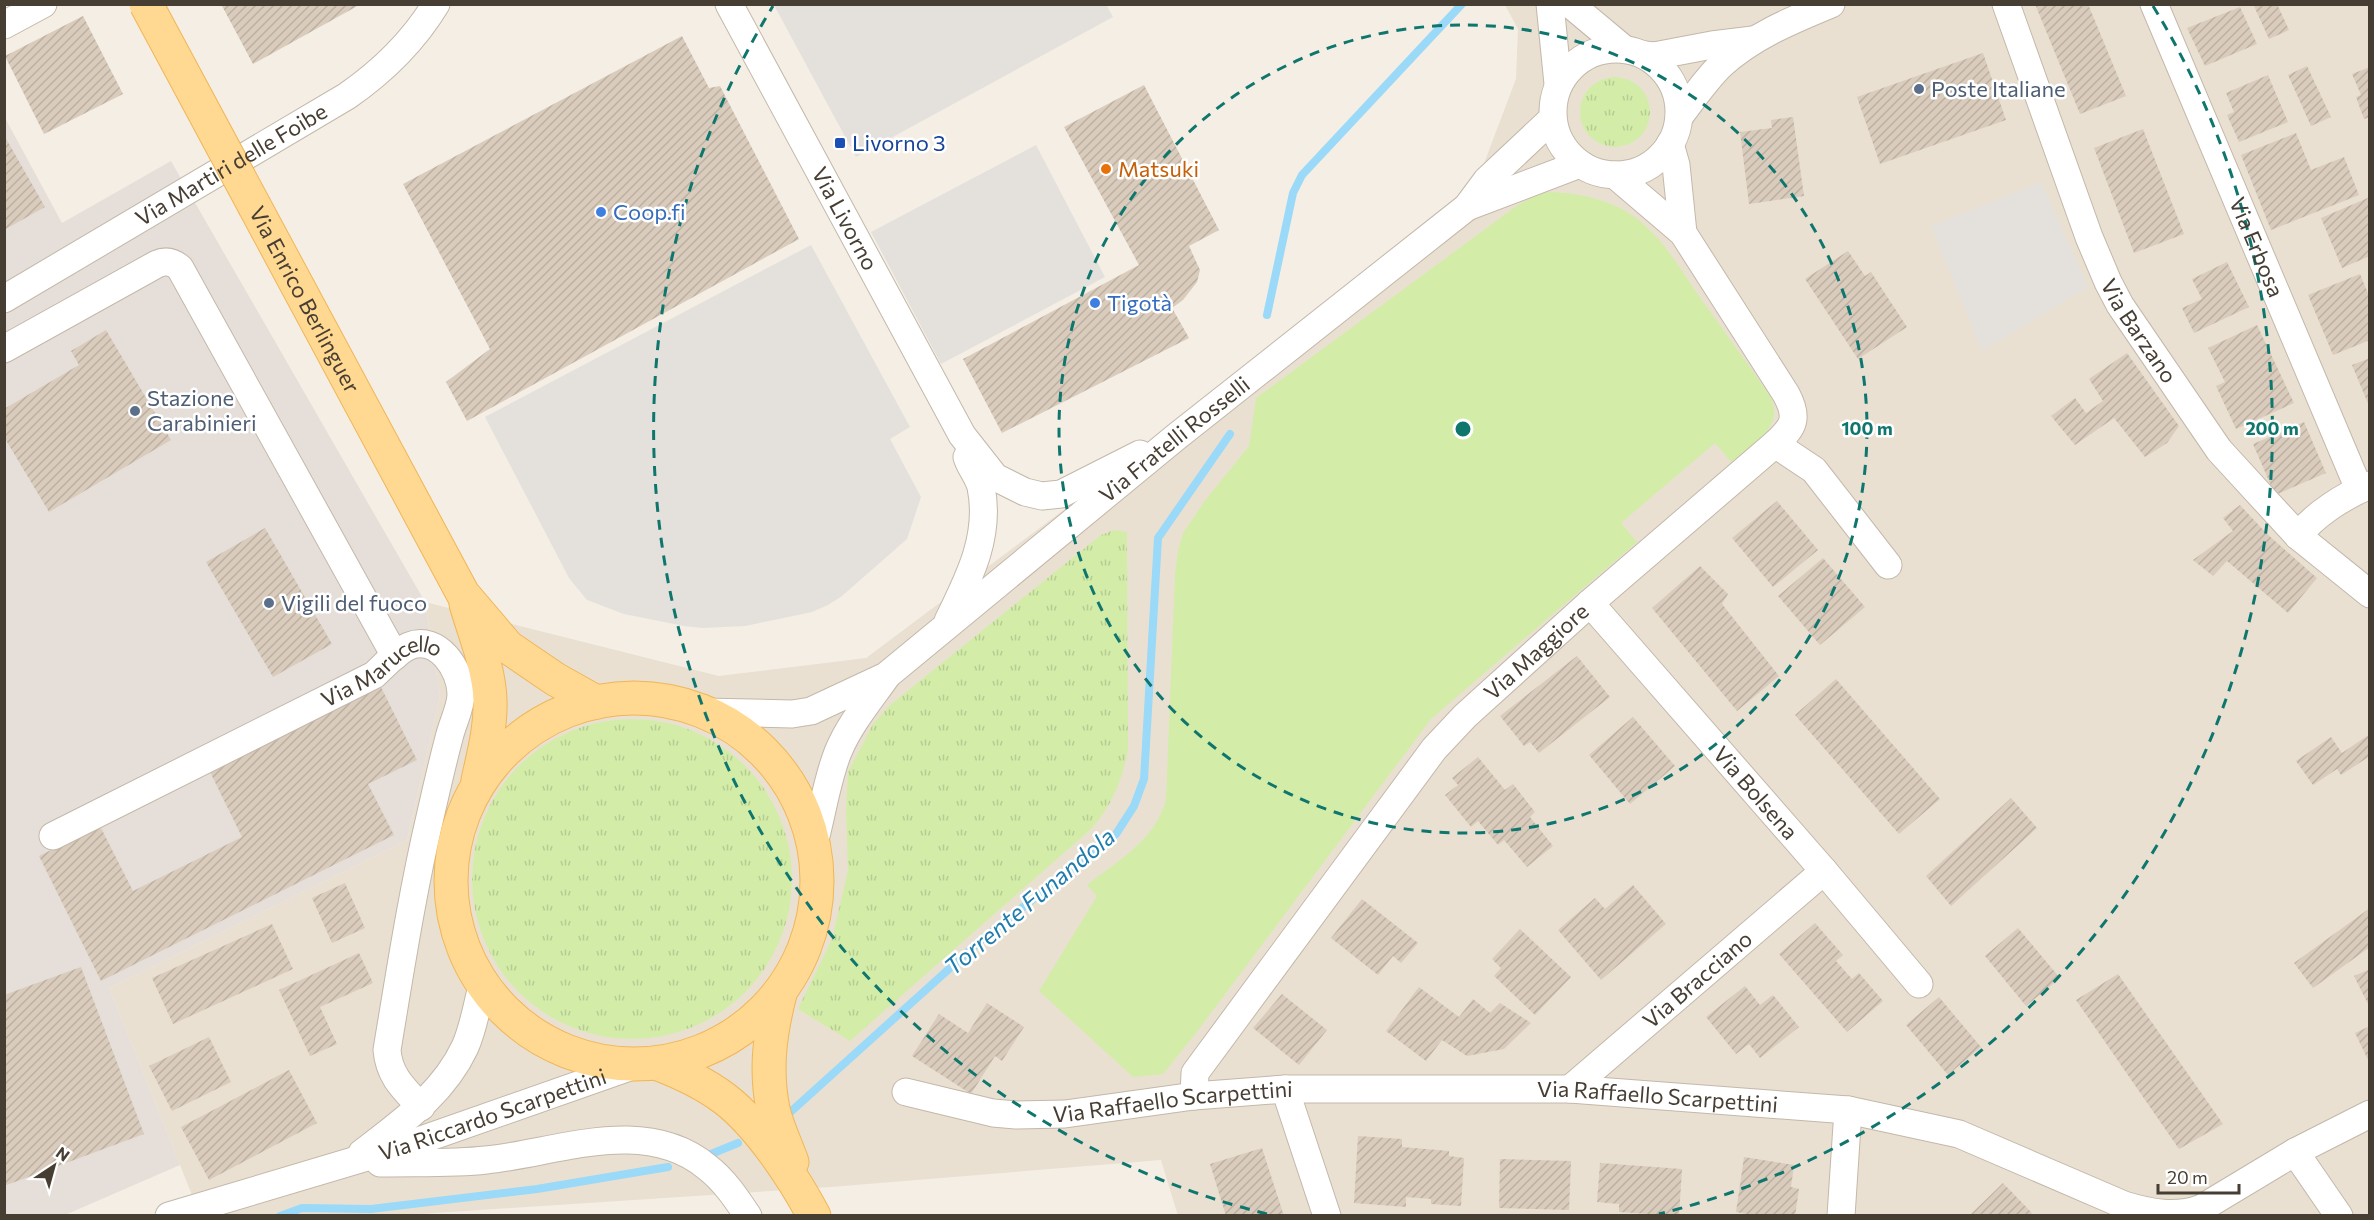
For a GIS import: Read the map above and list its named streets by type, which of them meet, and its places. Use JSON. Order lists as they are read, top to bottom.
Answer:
{
  "streets": {
    "main road": ["Via Enrico Berlinguer"],
    "street": [
      "Via Martiri delle Foibe",
      "Via Livorno",
      "Via Erbosa",
      "Via Barzano",
      "Via Fratelli Rosselli",
      "Via Maggiore",
      "Via Marucello",
      "Via Bolsena",
      "Via Bracciano",
      "Via Raffaello Scarpettini",
      "Via Riccardo Scarpettini"
    ]
  },
  "crossings": [
    ["Via Livorno", "Via Fratelli Rosselli"],
    ["Via Enrico Berlinguer", "Via Fratelli Rosselli"],
    ["Via Enrico Berlinguer", "Via Riccardo Scarpettini"],
    ["Via Maggiore", "Via Bolsena"],
    ["Via Maggiore", "Via Raffaello Scarpettini"],
    ["Via Marucello", "Via Riccardo Scarpettini"],
    ["Via Bolsena", "Via Bracciano"],
    ["Via Bracciano", "Via Raffaello Scarpettini"]
  ],
  "water": ["Torrente Funandola"],
  "places": {
    "other": [
      "Poste Italiane",
      "Matsuki",
      "Coop.fi",
      "Tigotà",
      "Stazione Carabinieri",
      "Vigili del fuoco"
    ],
    "transit": ["Livorno 3"]
  },
  "scale_bar": "20 m",
  "north": "top right",
  "rings": ["100 m", "200 m"]
}
